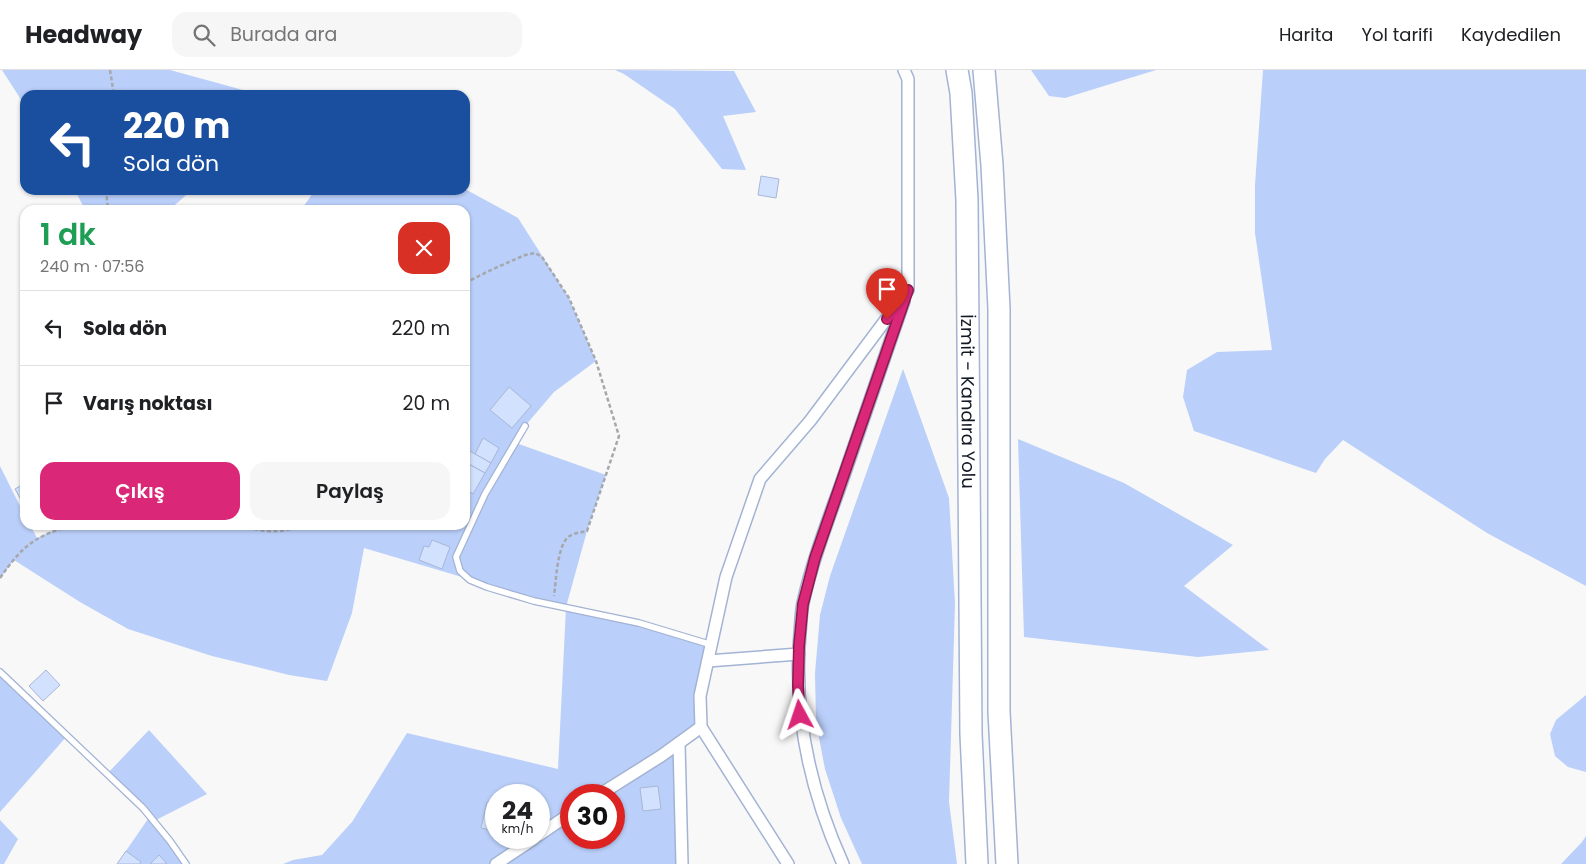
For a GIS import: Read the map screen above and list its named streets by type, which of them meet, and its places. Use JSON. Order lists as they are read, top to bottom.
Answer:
{
  "streets": {
    "highway": ["İzmit - Kandıra Yolu"]
  },
  "page": {
    "header": "Headway",
    "search": "Burada ara",
    "nav": ["Harita", "Yol tarifi", "Kaydedilen"],
    "turn": ["220 m", "Sola dön"],
    "heading": ["1 dk", "240 m · 07:56"],
    "list": [
      {
        "name": "Sola dön",
        "value": "220 m"
      },
      {
        "name": "Varış noktası",
        "value": "20 m"
      }
    ],
    "buttons": ["Çıkış", "Paylaş"],
    "speed": "24 km/h",
    "limit": "30"
  }
}
